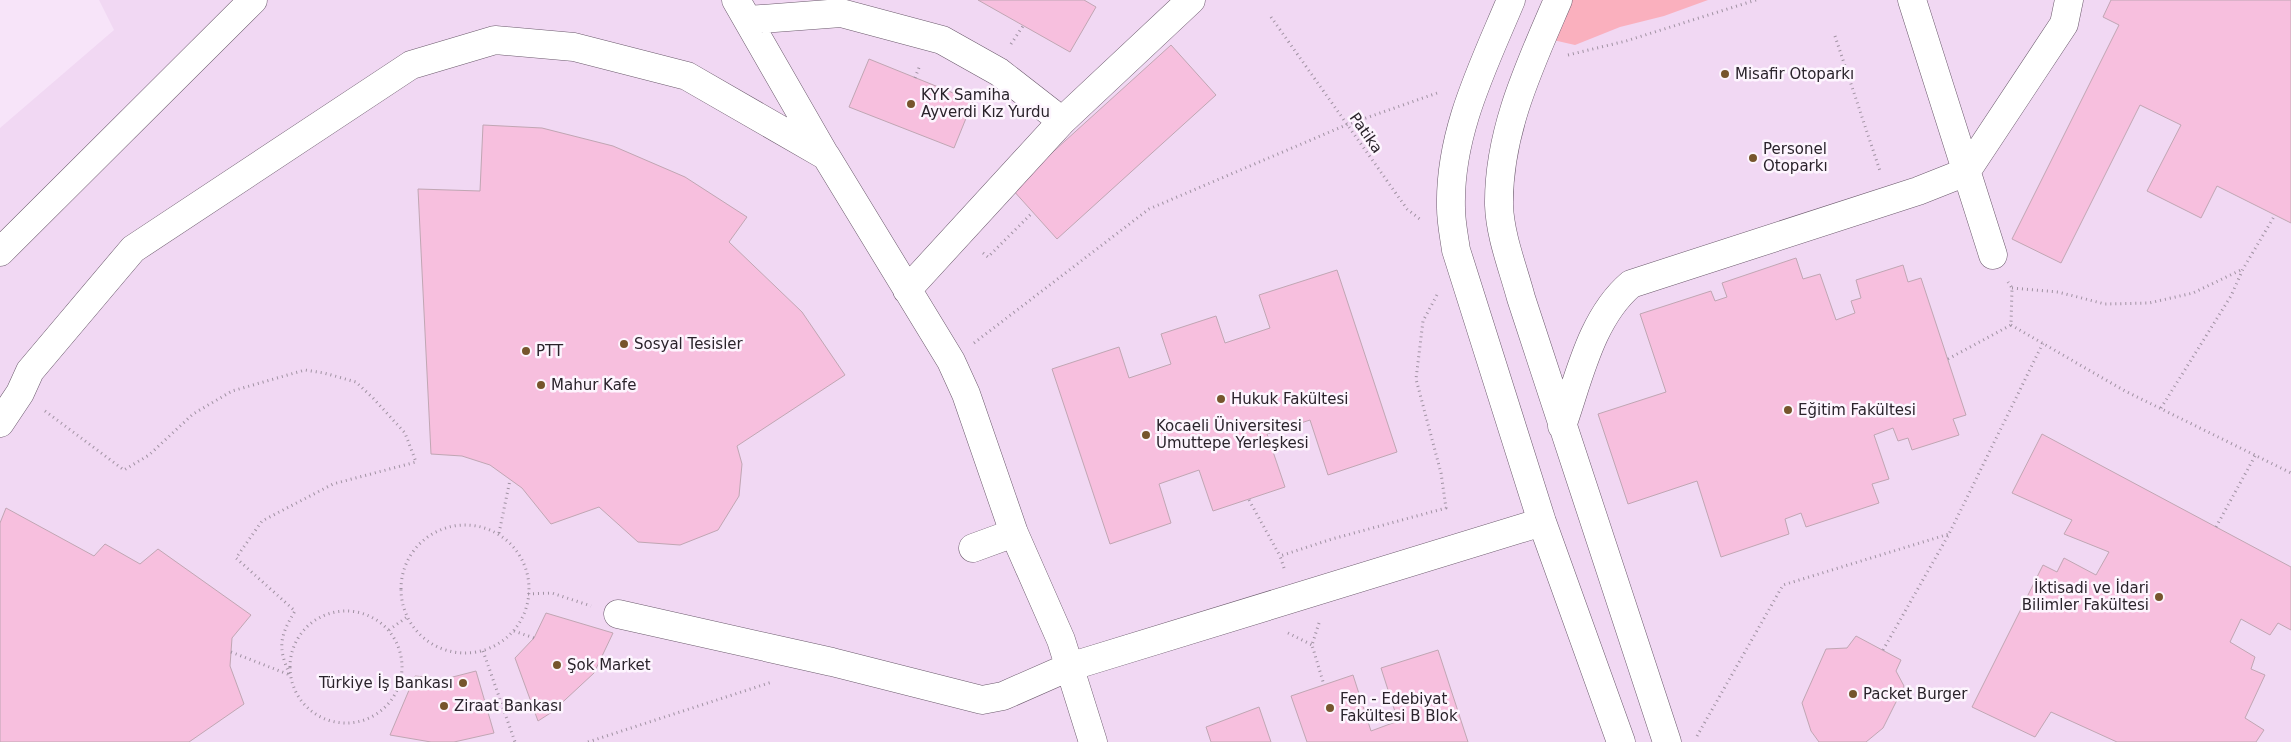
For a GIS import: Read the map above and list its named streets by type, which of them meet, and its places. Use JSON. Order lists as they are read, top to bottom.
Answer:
{
  "streets": {
    "path": ["Patika"]
  },
  "places": [
    "Misafir Otoparkı",
    "KYK Samiha Ayverdi Kız Yurdu",
    "Personel Otoparkı",
    "Sosyal Tesisler",
    "PTT",
    "Mahur Kafe",
    "Hukuk Fakültesi",
    "Eğitim Fakültesi",
    "Kocaeli Üniversitesi Umuttepe Yerleşkesi",
    "İktisadi ve İdari Bilimler Fakültesi",
    "Şok Market",
    "Türkiye İş Bankası",
    "Packet Burger",
    "Ziraat Bankası",
    "Fen - Edebiyat Fakültesi B Blok"
  ]
}
